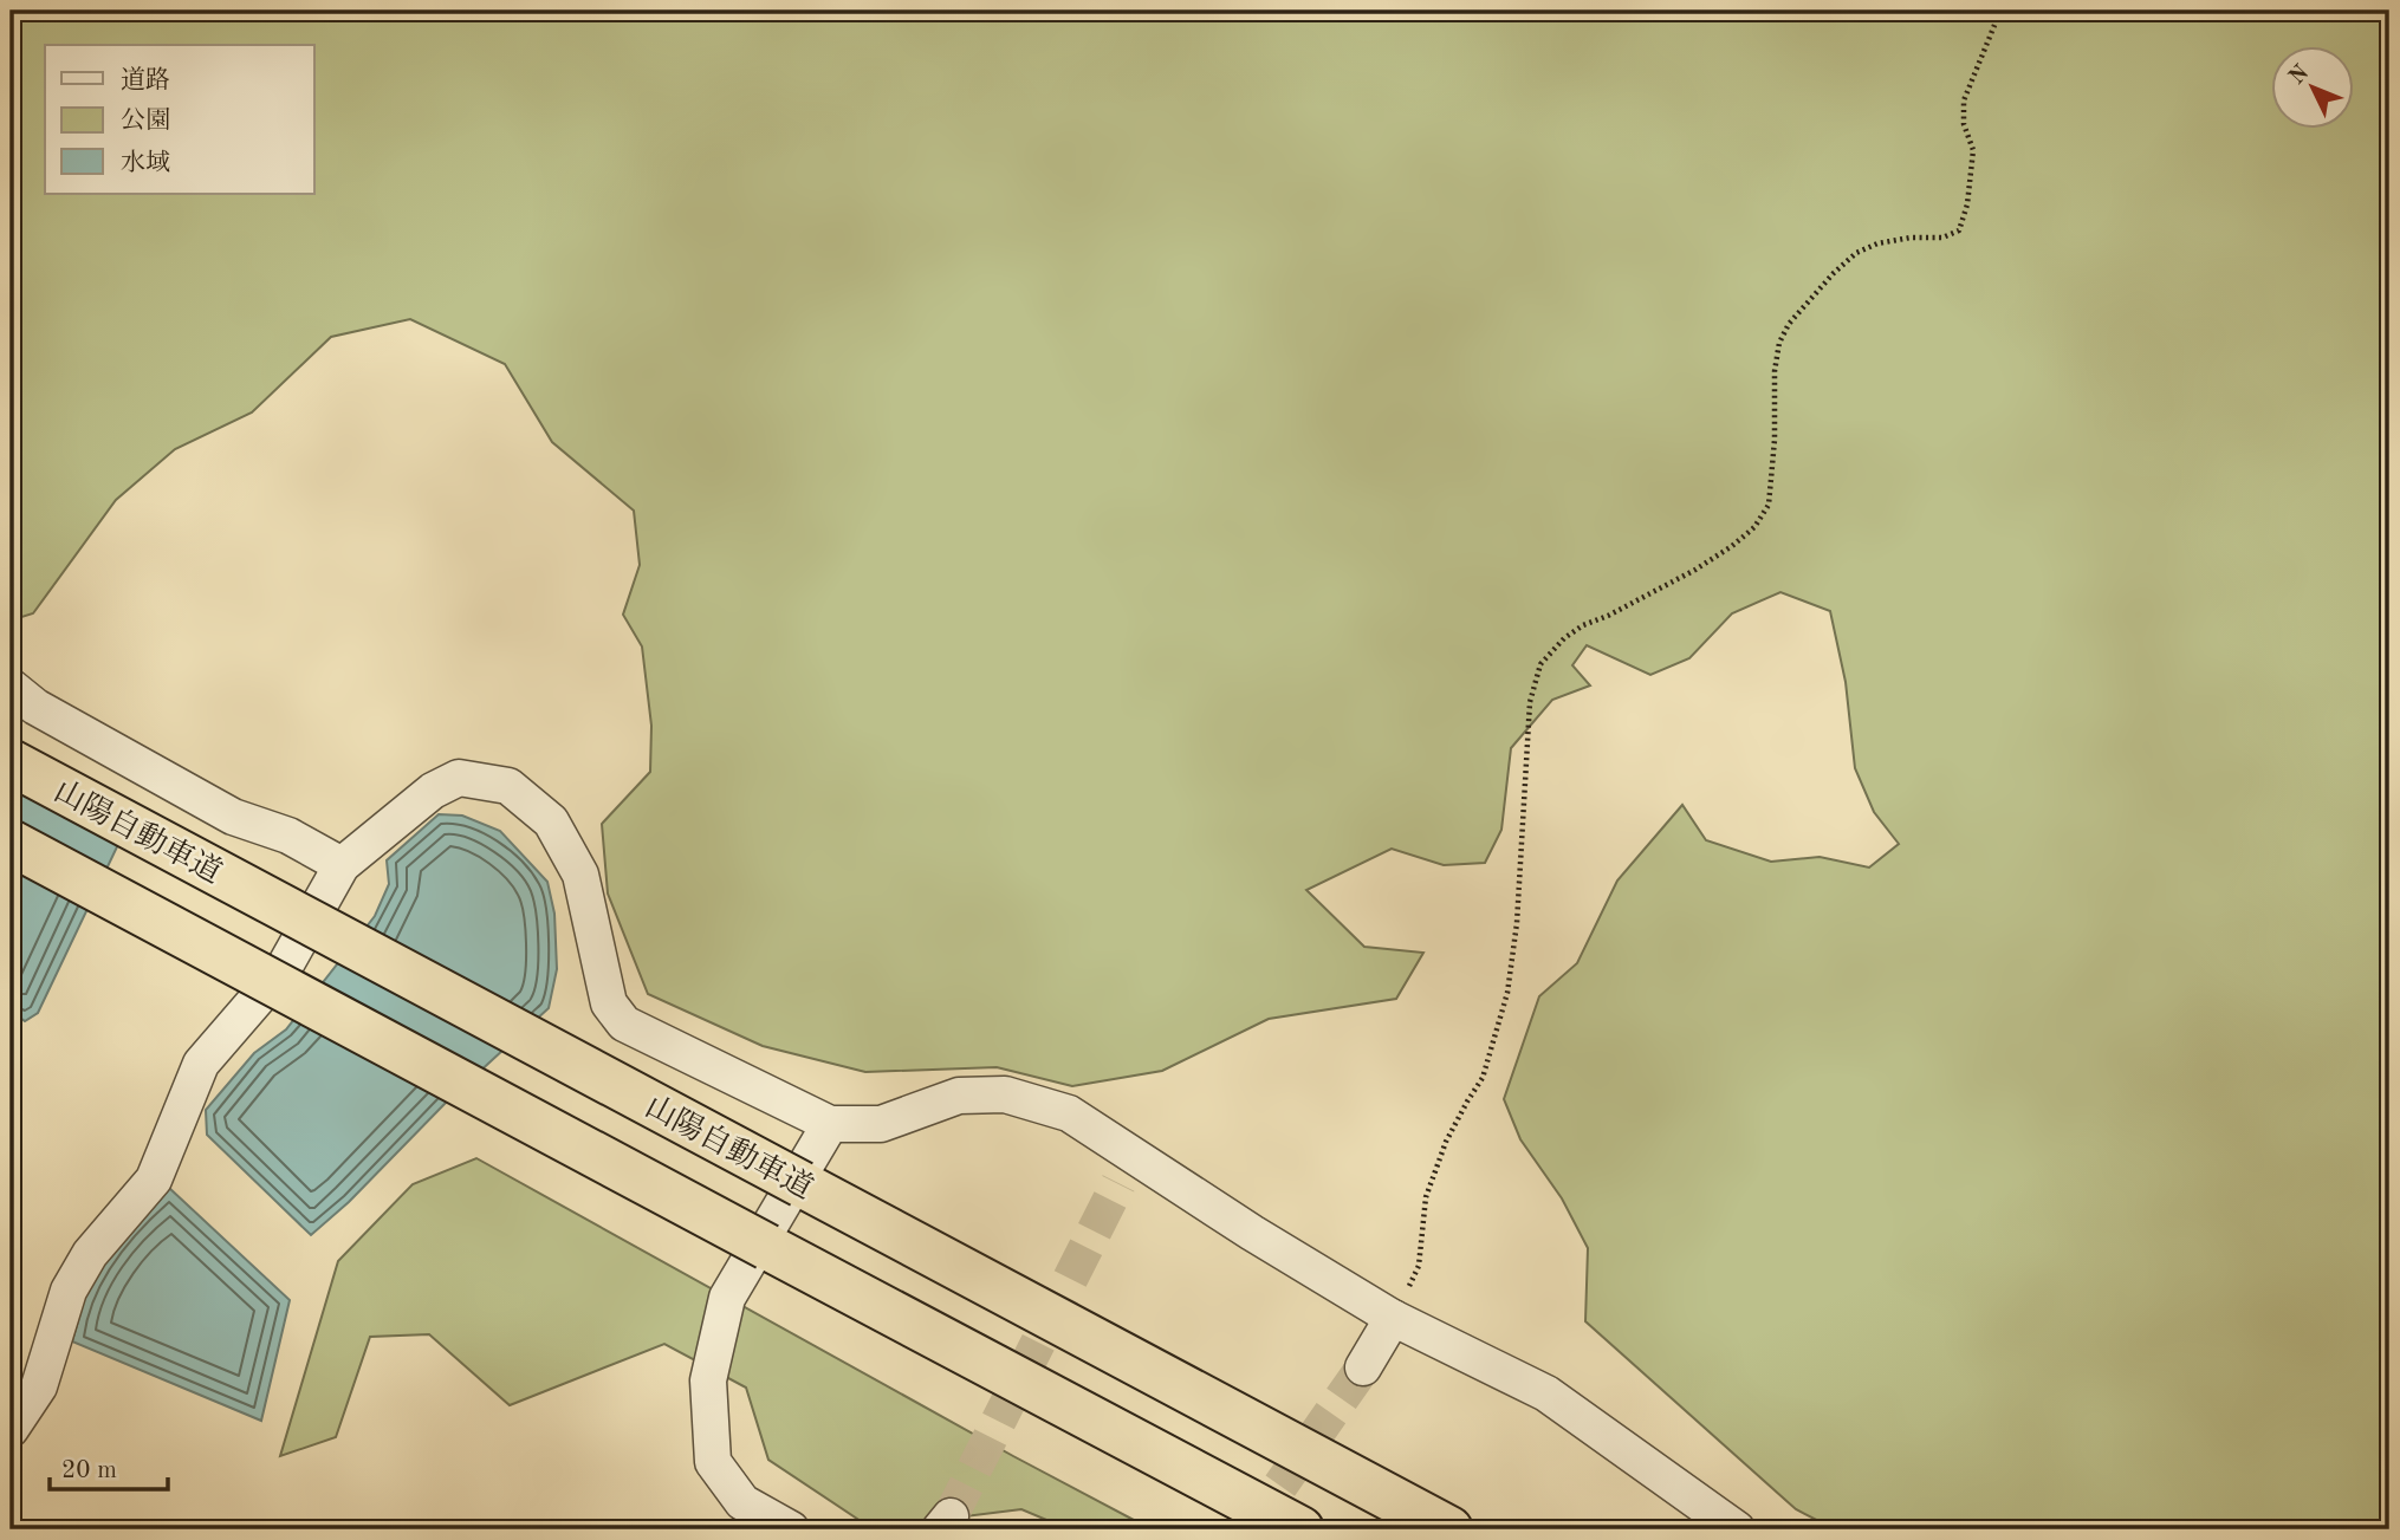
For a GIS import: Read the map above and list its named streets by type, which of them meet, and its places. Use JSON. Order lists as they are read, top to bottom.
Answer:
{
  "streets": {
    "highway": ["山陽自動車道"]
  },
  "legend": ["道路", "公園", "水域"],
  "scale_bar": "20 m",
  "north": "top left"
}
